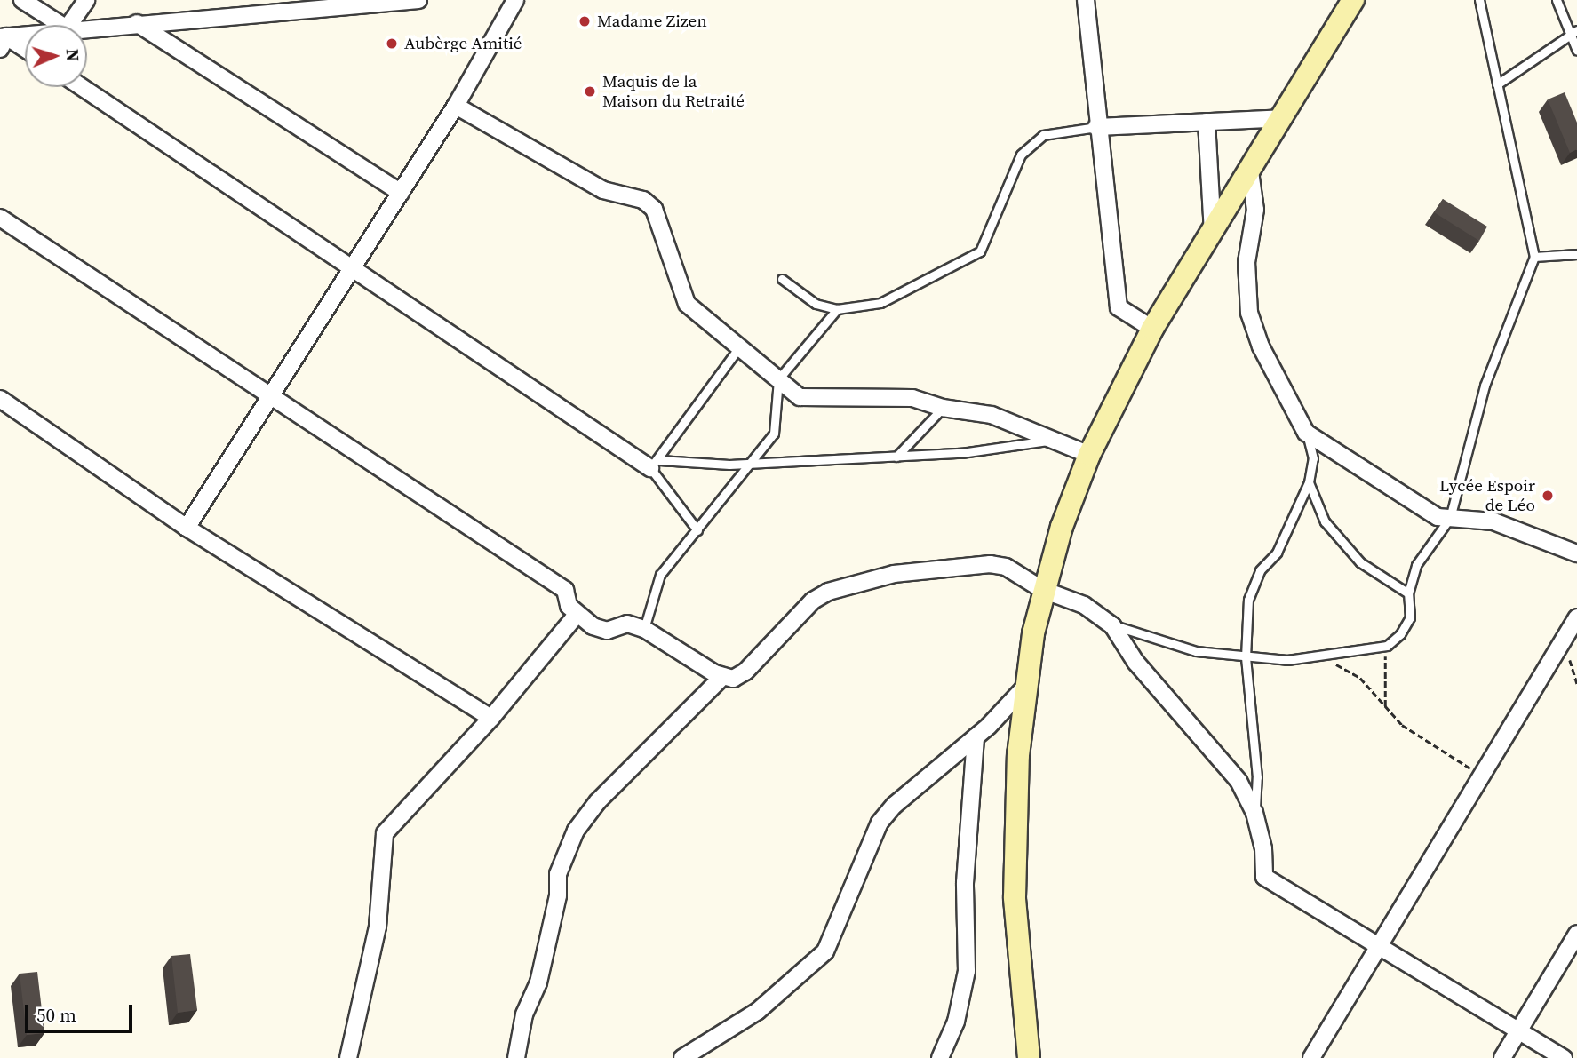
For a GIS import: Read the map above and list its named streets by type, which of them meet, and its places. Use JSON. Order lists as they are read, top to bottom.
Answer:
{
  "places": [
    "Madame Zizen",
    "Aubèrge Amitié",
    "Maquis de la Maison du Retraité",
    "Lycée Espoir de Léo"
  ],
  "scale_bar": "50 m",
  "north": "right"
}
